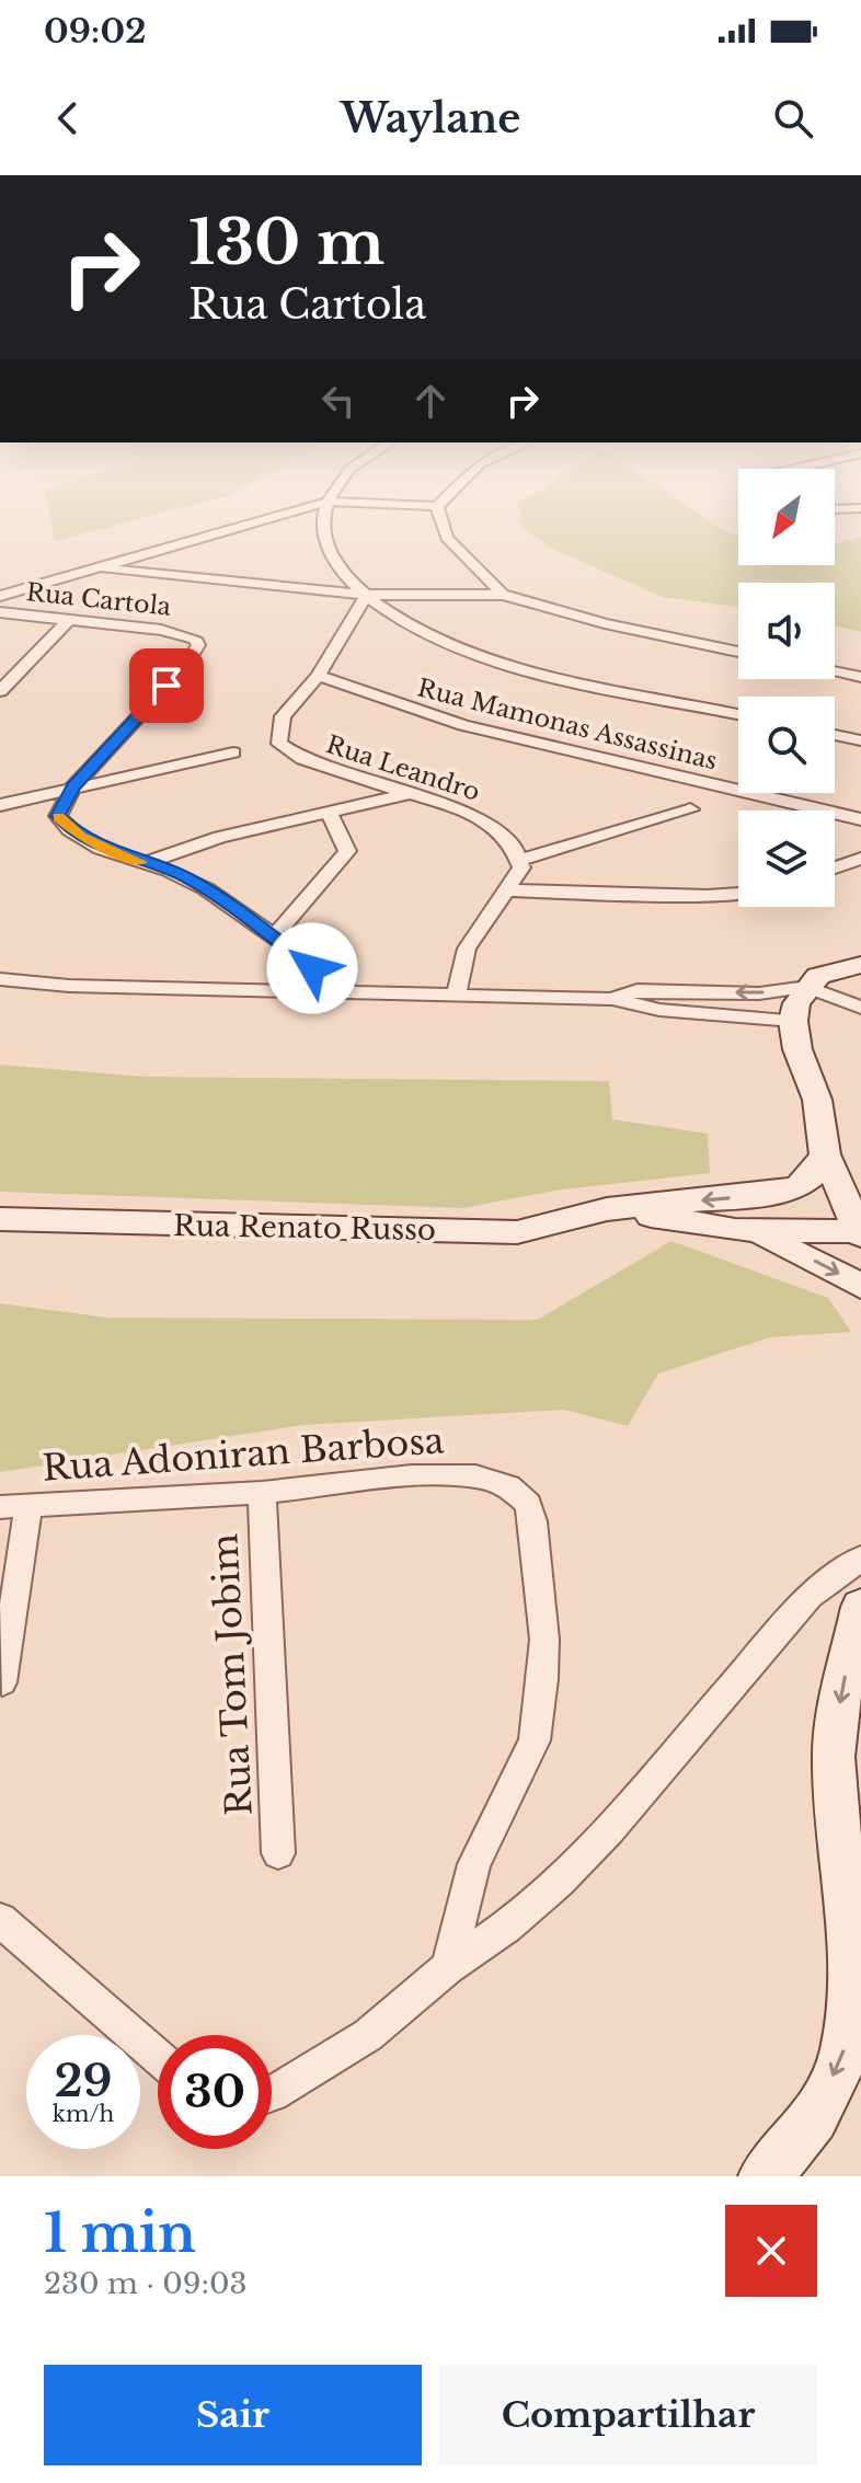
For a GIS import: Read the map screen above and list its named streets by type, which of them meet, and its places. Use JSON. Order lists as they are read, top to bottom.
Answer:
{
  "streets": {
    "main road": ["Rua Renato Russo"],
    "street": [
      "Rua Cartola",
      "Rua Mamonas Assassinas",
      "Rua Leandro",
      "Rua Adoniran Barbosa",
      "Rua Tom Jobim"
    ]
  },
  "crossings": [
    ["Rua Mamonas Assassinas", "Rua Leandro"],
    ["Rua Adoniran Barbosa", "Rua Tom Jobim"]
  ],
  "north": "bottom left",
  "page": {
    "status": "09:02",
    "header": "Waylane",
    "turn": ["130 m", "Rua Cartola"],
    "speed": "29 km/h",
    "limit": "30",
    "heading": ["1 min", "230 m · 09:03"],
    "buttons": ["Sair", "Compartilhar"]
  }
}
